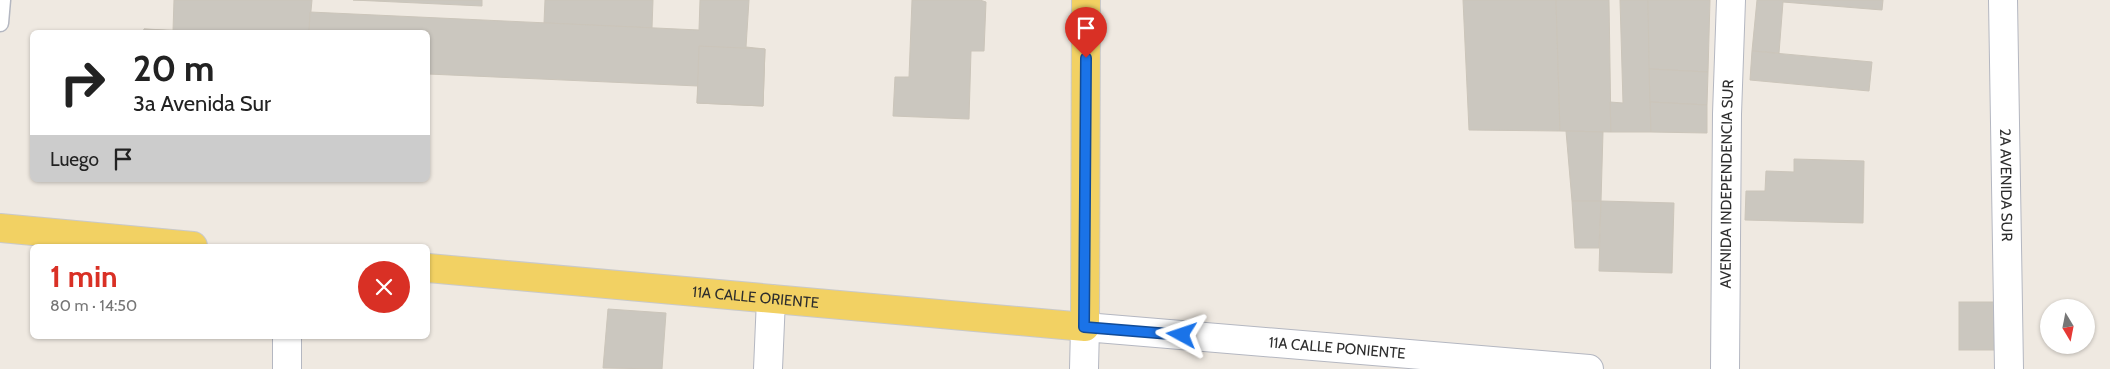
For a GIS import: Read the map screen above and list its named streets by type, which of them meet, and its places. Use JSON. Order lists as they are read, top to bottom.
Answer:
{
  "streets": {
    "main road": [
      "AVENIDA INDEPENDENCIA SUR",
      "2A AVENIDA SUR",
      "11A CALLE ORIENTE",
      "11A CALLE PONIENTE"
    ]
  },
  "crossings": [
    ["11A CALLE ORIENTE", "11A CALLE PONIENTE"]
  ],
  "north": "bottom",
  "page": {
    "turn": ["20 m", "3a Avenida Sur"],
    "then": "Luego",
    "heading": ["1 min", "80 m · 14:50"]
  }
}
